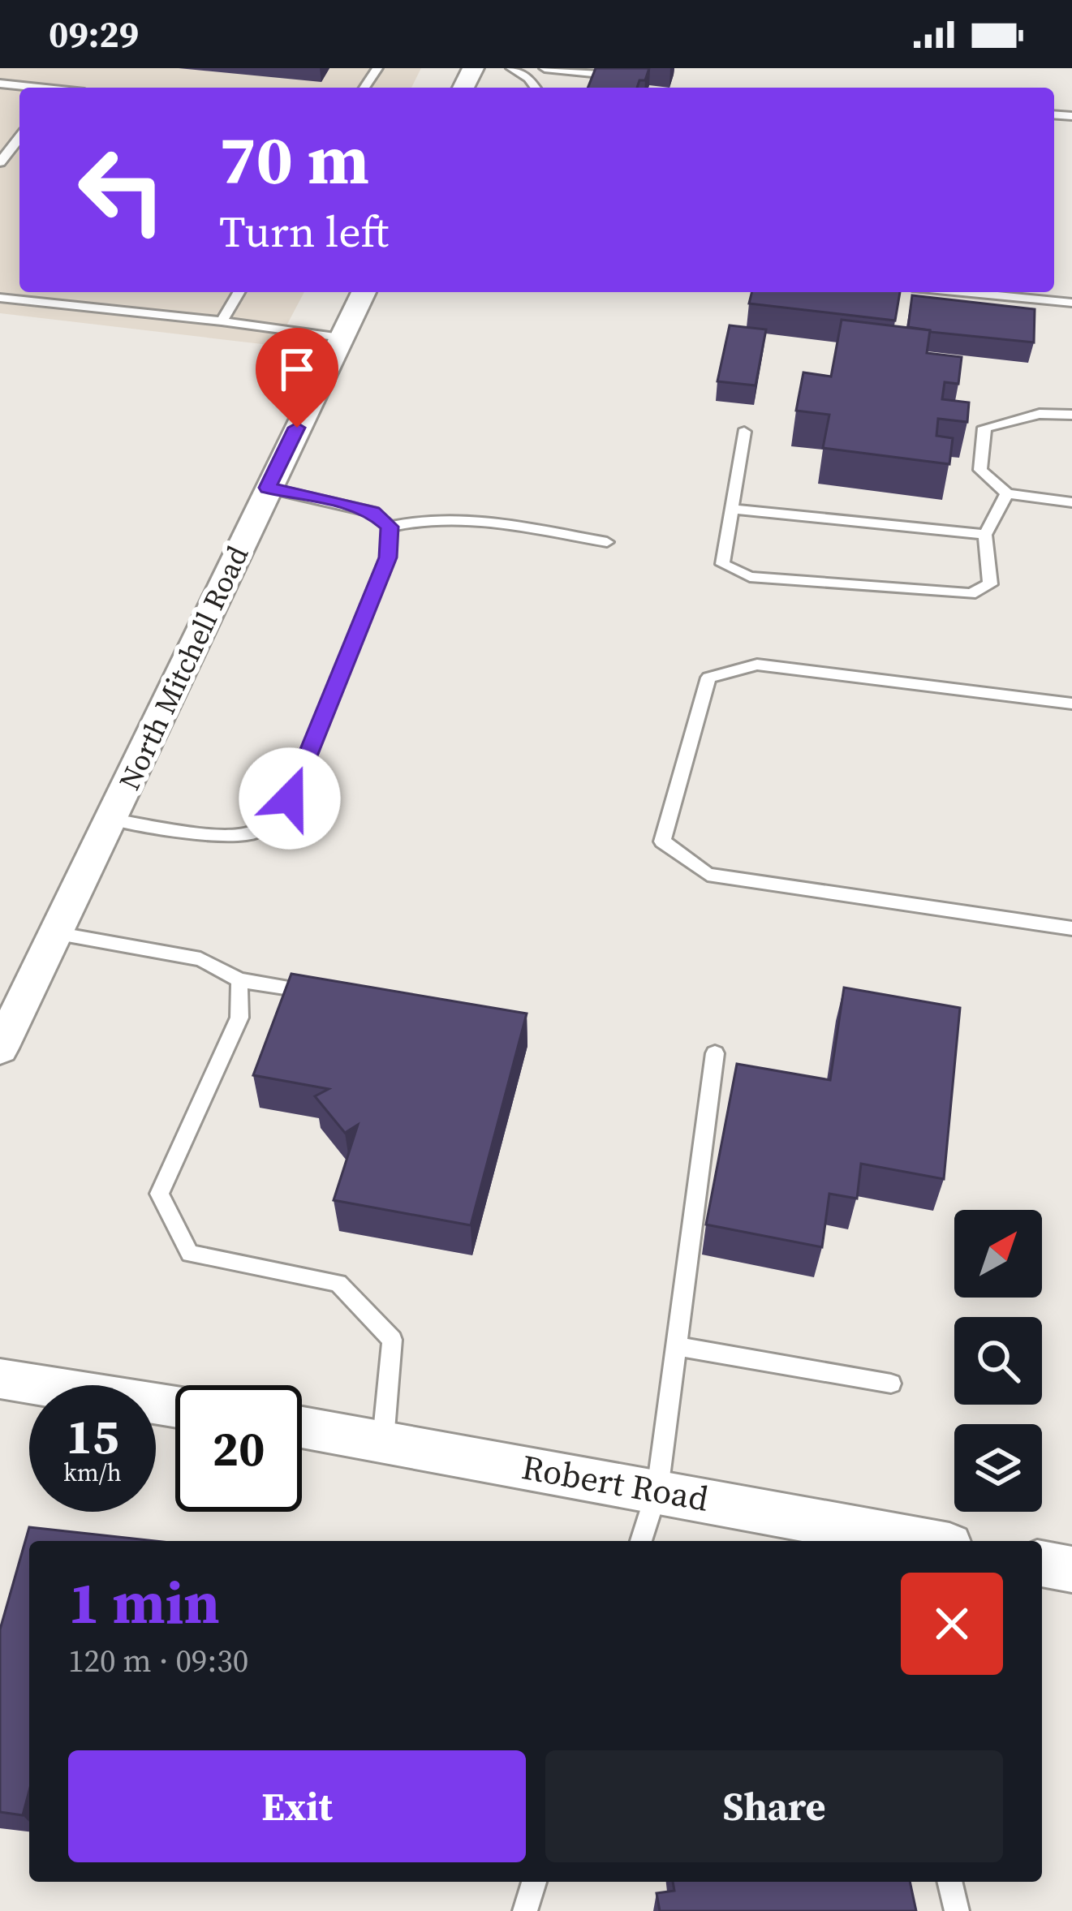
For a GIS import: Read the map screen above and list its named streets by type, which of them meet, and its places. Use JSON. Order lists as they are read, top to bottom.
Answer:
{
  "streets": {
    "street": ["North Mitchell Road", "Robert Road"]
  },
  "north": "top right",
  "page": {
    "status": "09:29",
    "turn": ["70 m", "Turn left"],
    "speed": "15 km/h",
    "limit": "20",
    "heading": ["1 min", "120 m · 09:30"],
    "buttons": ["Exit", "Share"]
  }
}
